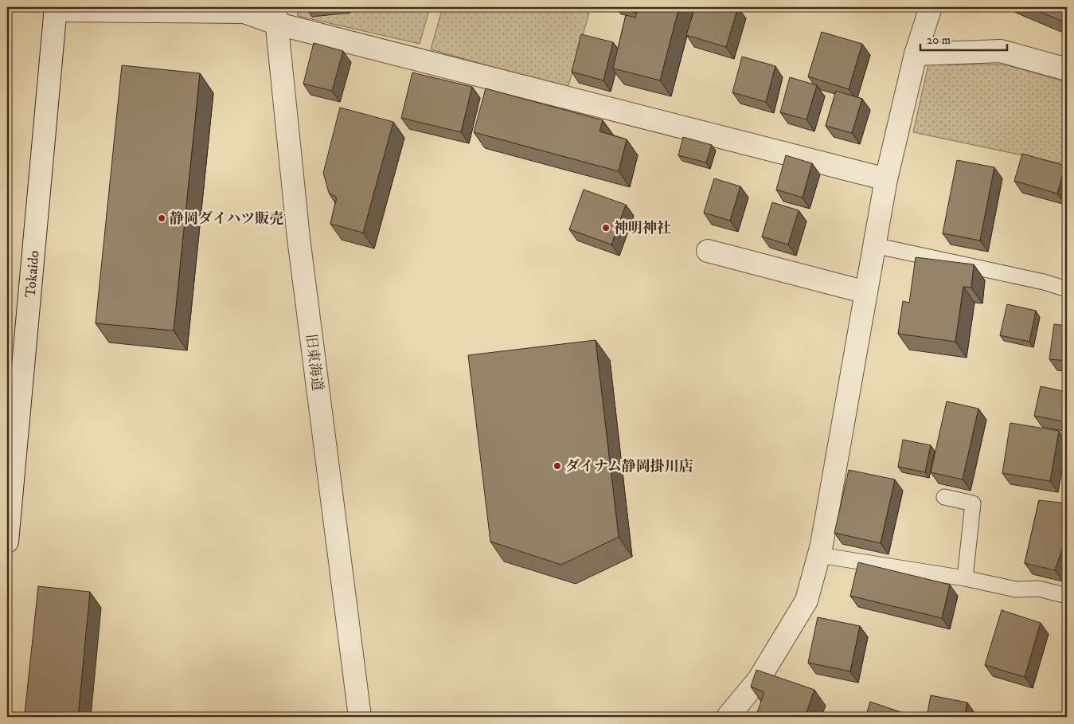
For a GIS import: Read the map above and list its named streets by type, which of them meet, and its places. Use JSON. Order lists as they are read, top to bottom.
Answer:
{
  "streets": {
    "street": ["Tokaido", "旧東海道"]
  },
  "places": ["静岡ダイハツ販売", "神明神社", "ダイナム静岡掛川店"],
  "scale_bar": "20 m"
}
